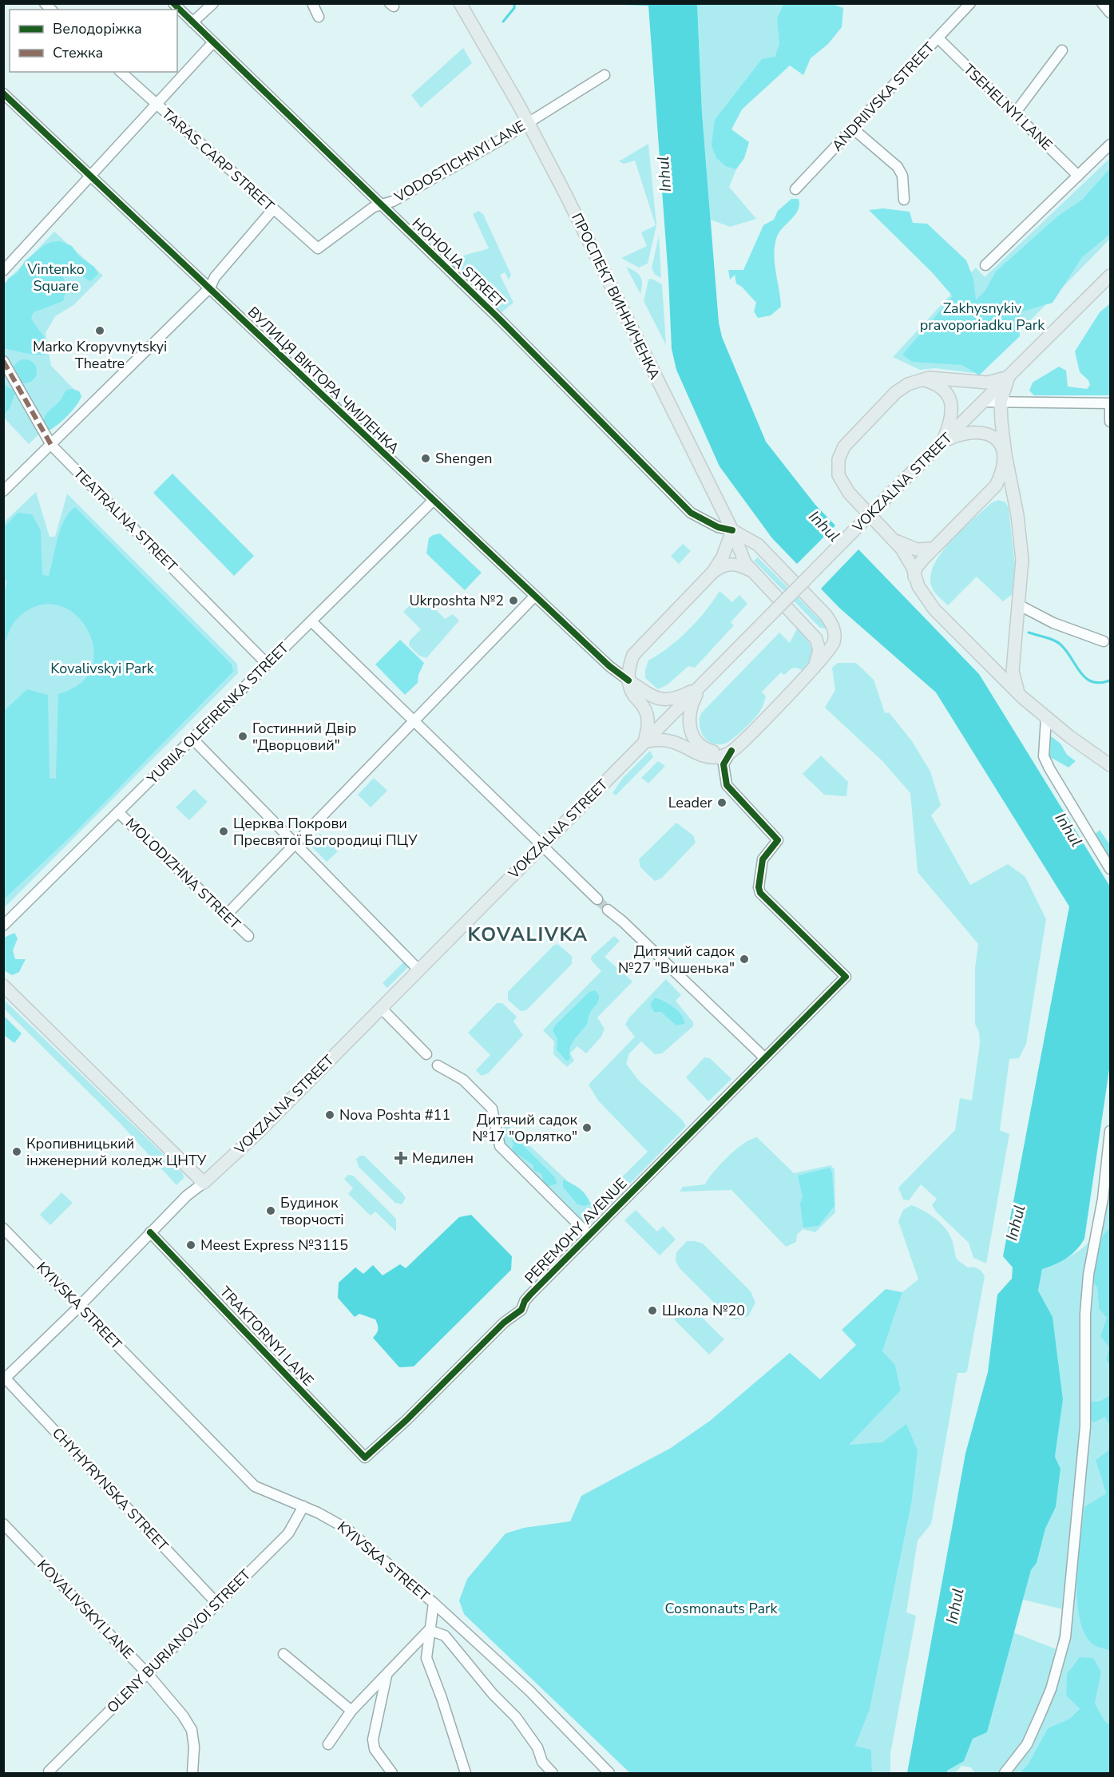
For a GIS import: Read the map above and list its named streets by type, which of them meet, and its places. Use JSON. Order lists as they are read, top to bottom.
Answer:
{
  "streets": {
    "main road": ["ПРОСПЕКТ ВИННИЧЕНКА", "VOKZALNA STREET"],
    "street": [
      "ANDRIIVSKA STREET",
      "TSEHELNYI LANE",
      "TARAS CARP STREET",
      "VODOSTICHNYI LANE",
      "HOHOLIA STREET",
      "ВУЛИЦЯ ВІКТОРА ЧМІЛЕНКА",
      "TEATRALNA STREET",
      "YURIIA OLEFIRENKA STREET",
      "MOLODIZHNA STREET",
      "PEREMOHY AVENUE",
      "KYIVSKA STREET",
      "TRAKTORNYI LANE",
      "CHYHYRYNSKA STREET",
      "KOVALIVSKYI LANE",
      "OLENY BURIANOVOI STREET"
    ]
  },
  "crossings": [
    ["ANDRIIVSKA STREET", "TSEHELNYI LANE"],
    ["TARAS CARP STREET", "VODOSTICHNYI LANE"],
    ["VODOSTICHNYI LANE", "HOHOLIA STREET"],
    ["VODOSTICHNYI LANE", "ПРОСПЕКТ ВИННИЧЕНКА"],
    ["HOHOLIA STREET", "ПРОСПЕКТ ВИННИЧЕНКА"],
    ["ВУЛИЦЯ ВІКТОРА ЧМІЛЕНКА", "YURIIA OLEFIRENKA STREET"],
    ["VOKZALNA STREET", "KYIVSKA STREET"],
    ["VOKZALNA STREET", "TRAKTORNYI LANE"],
    ["VOKZALNA STREET", "CHYHYRYNSKA STREET"],
    ["TEATRALNA STREET", "YURIIA OLEFIRENKA STREET"],
    ["YURIIA OLEFIRENKA STREET", "MOLODIZHNA STREET"],
    ["PEREMOHY AVENUE", "TRAKTORNYI LANE"],
    ["KYIVSKA STREET", "OLENY BURIANOVOI STREET"],
    ["CHYHYRYNSKA STREET", "OLENY BURIANOVOI STREET"],
    ["KOVALIVSKYI LANE", "OLENY BURIANOVOI STREET"]
  ],
  "districts": ["KOVALIVKA"],
  "water": ["Inhul"],
  "parks": [
    "Vintenko Square",
    "Zakhysnykiv pravoporiadku Park",
    "Kovalivskyi Park",
    "Cosmonauts Park"
  ],
  "places": {
    "other": [
      "Marko Kropyvnytskyi Theatre",
      "Shengen",
      "Ukrposhta №2",
      "Гостинний Двір \"Дворцовий\"",
      "Leader",
      "Церква Покрови Пресвятої Богородиці ПЦУ",
      "Дитячий садок №27 \"Вишенька\"",
      "Nova Poshta #11",
      "Дитячий садок №17 \"Орлятко\"",
      "Кропивницький інженерний коледж ЦНТУ",
      "Будинок творчості",
      "Meest Express №3115",
      "Школа №20"
    ],
    "health": ["Медилен"]
  },
  "legend": ["Велодоріжка", "Стежка"]
}
